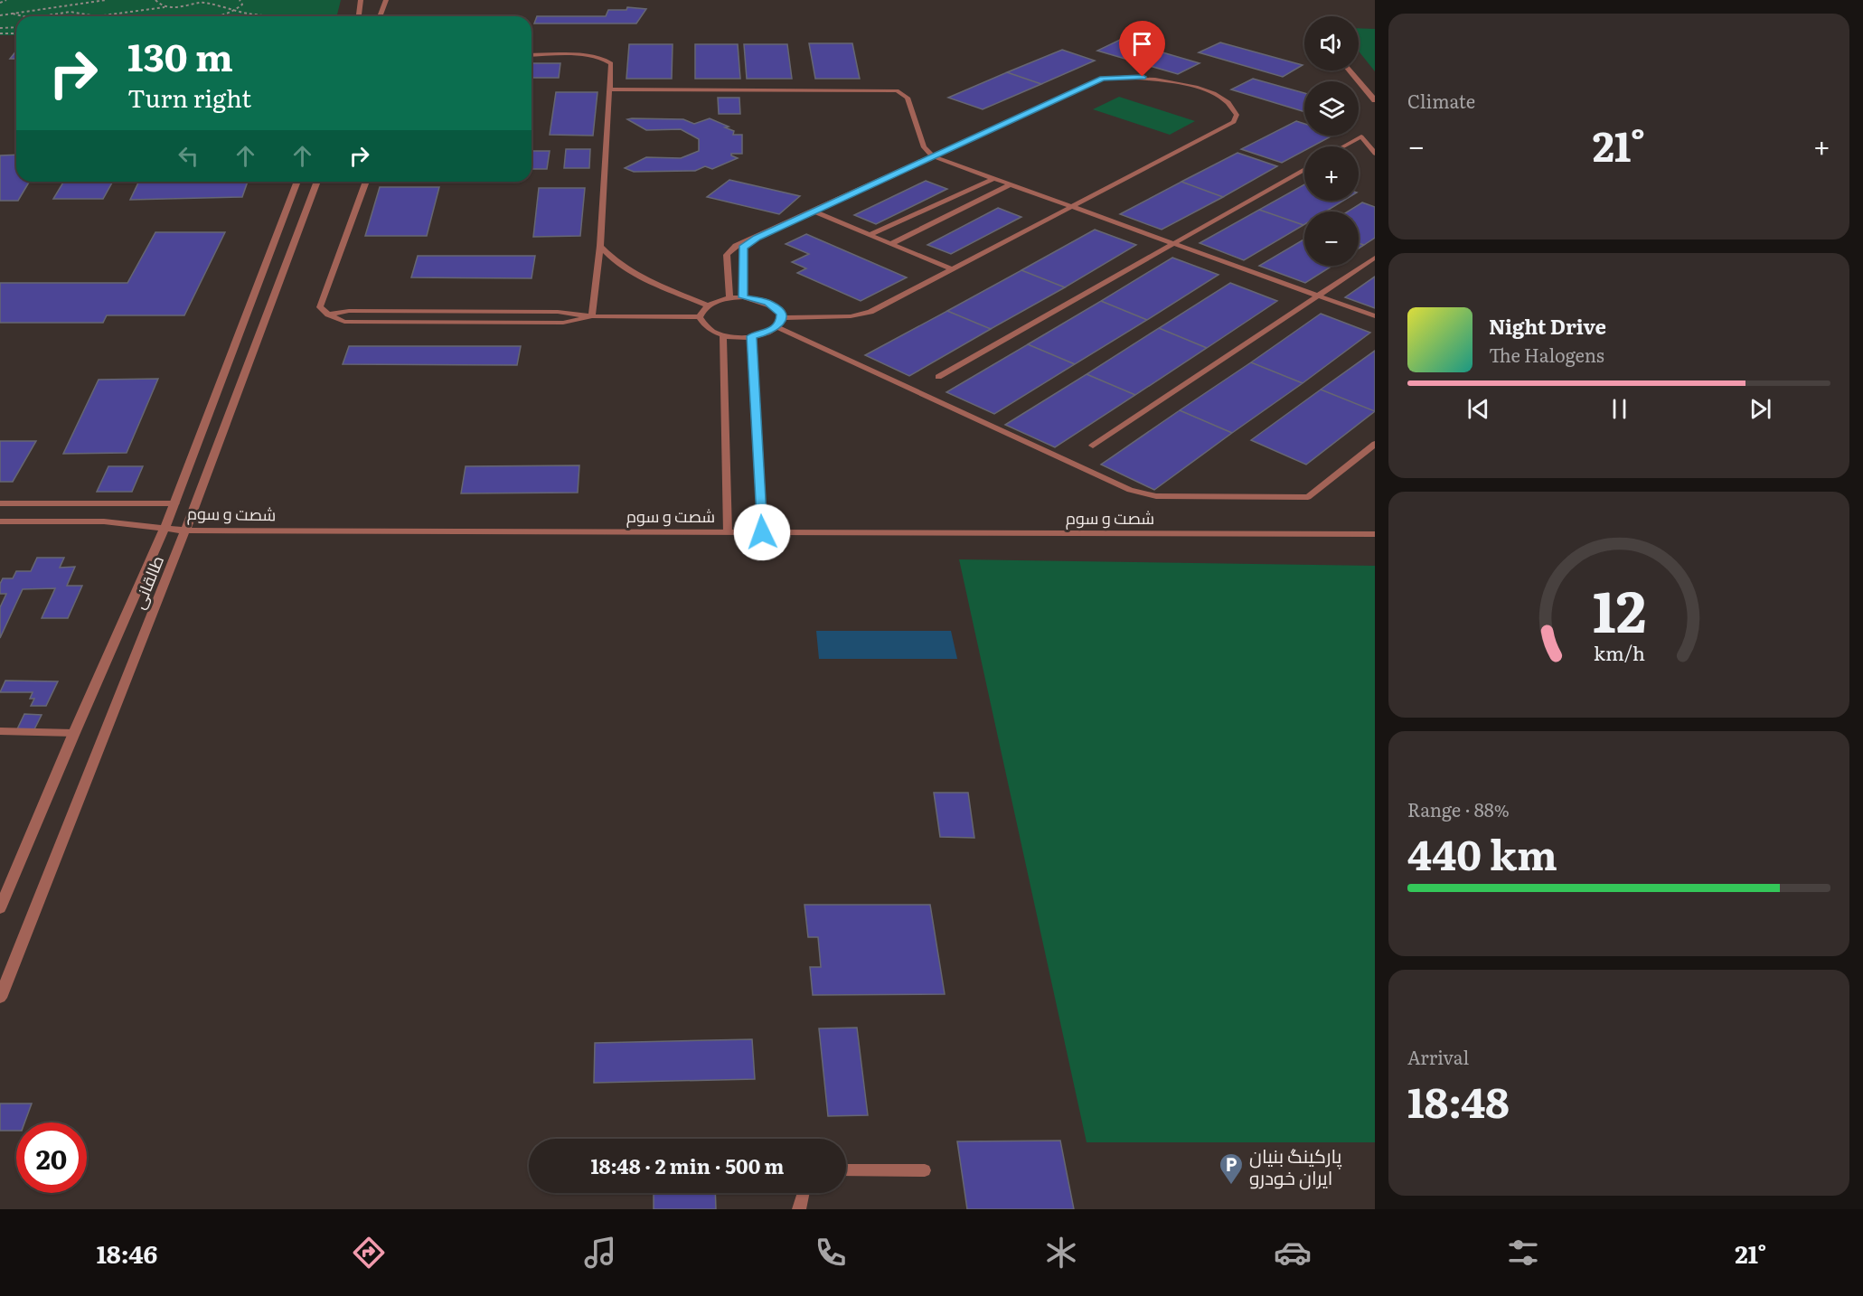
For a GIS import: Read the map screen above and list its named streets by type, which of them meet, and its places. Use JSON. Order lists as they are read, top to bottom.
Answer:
{
  "streets": {
    "street": ["شصت و سوم", "طالقانی"]
  },
  "crossings": [
    ["شصت و سوم", "طالقانی"]
  ],
  "places": {
    "parking": ["پارکینگ بنیان ایران خودرو"]
  },
  "page": {
    "tile": [
      "Climate",
      ["Range · 88%", "440 km"],
      ["Arrival", "18:48"]
    ],
    "map_buttons": ["+", "−"],
    "turn": ["130 m", "Turn right"],
    "heat": ["−", "21°", "+"],
    "song": ["Night Drive", "The Halogens"],
    "limit": "20",
    "trip": "18:48 · 2 min · 500 m",
    "tabs": ["18:46", "21°"],
    "gauge": ["12", "km/h"]
  }
}
